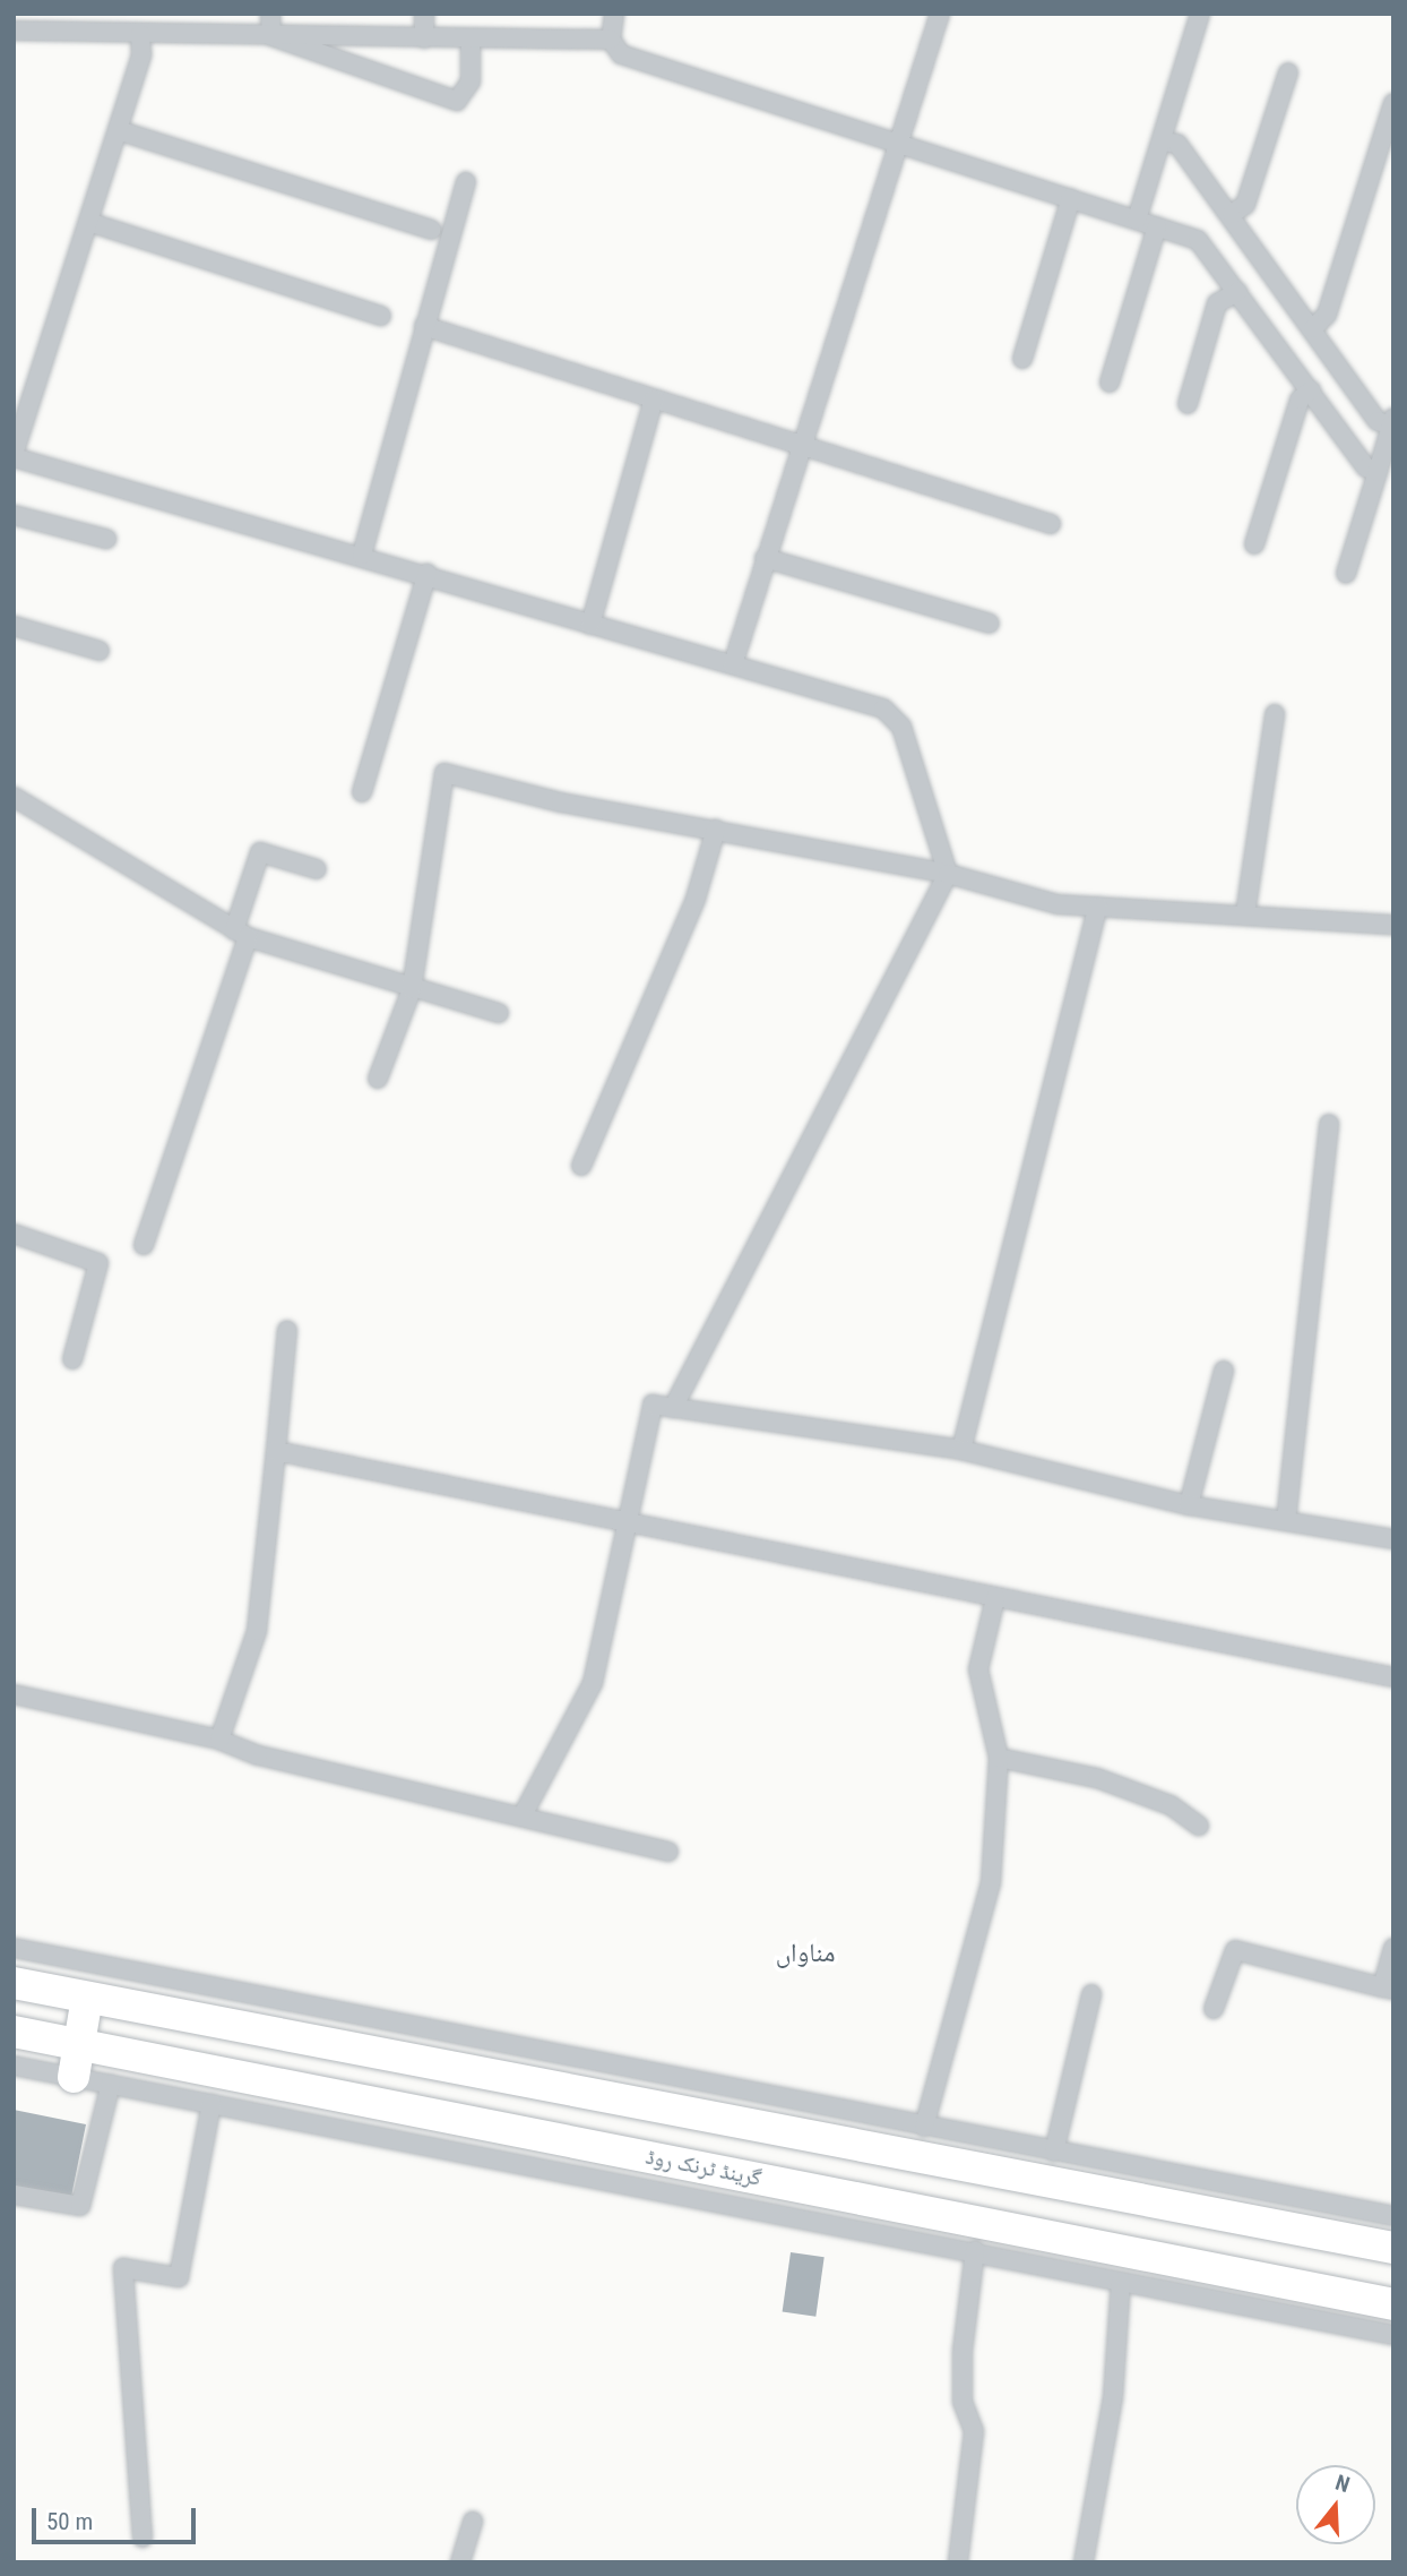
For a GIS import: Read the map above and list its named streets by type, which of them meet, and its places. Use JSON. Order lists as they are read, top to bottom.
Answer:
{
  "streets": {
    "highway": ["گرینڈ ٹرنک روڈ"]
  },
  "districts": ["مناواں"],
  "scale_bar": "50 m",
  "north": "top"
}
